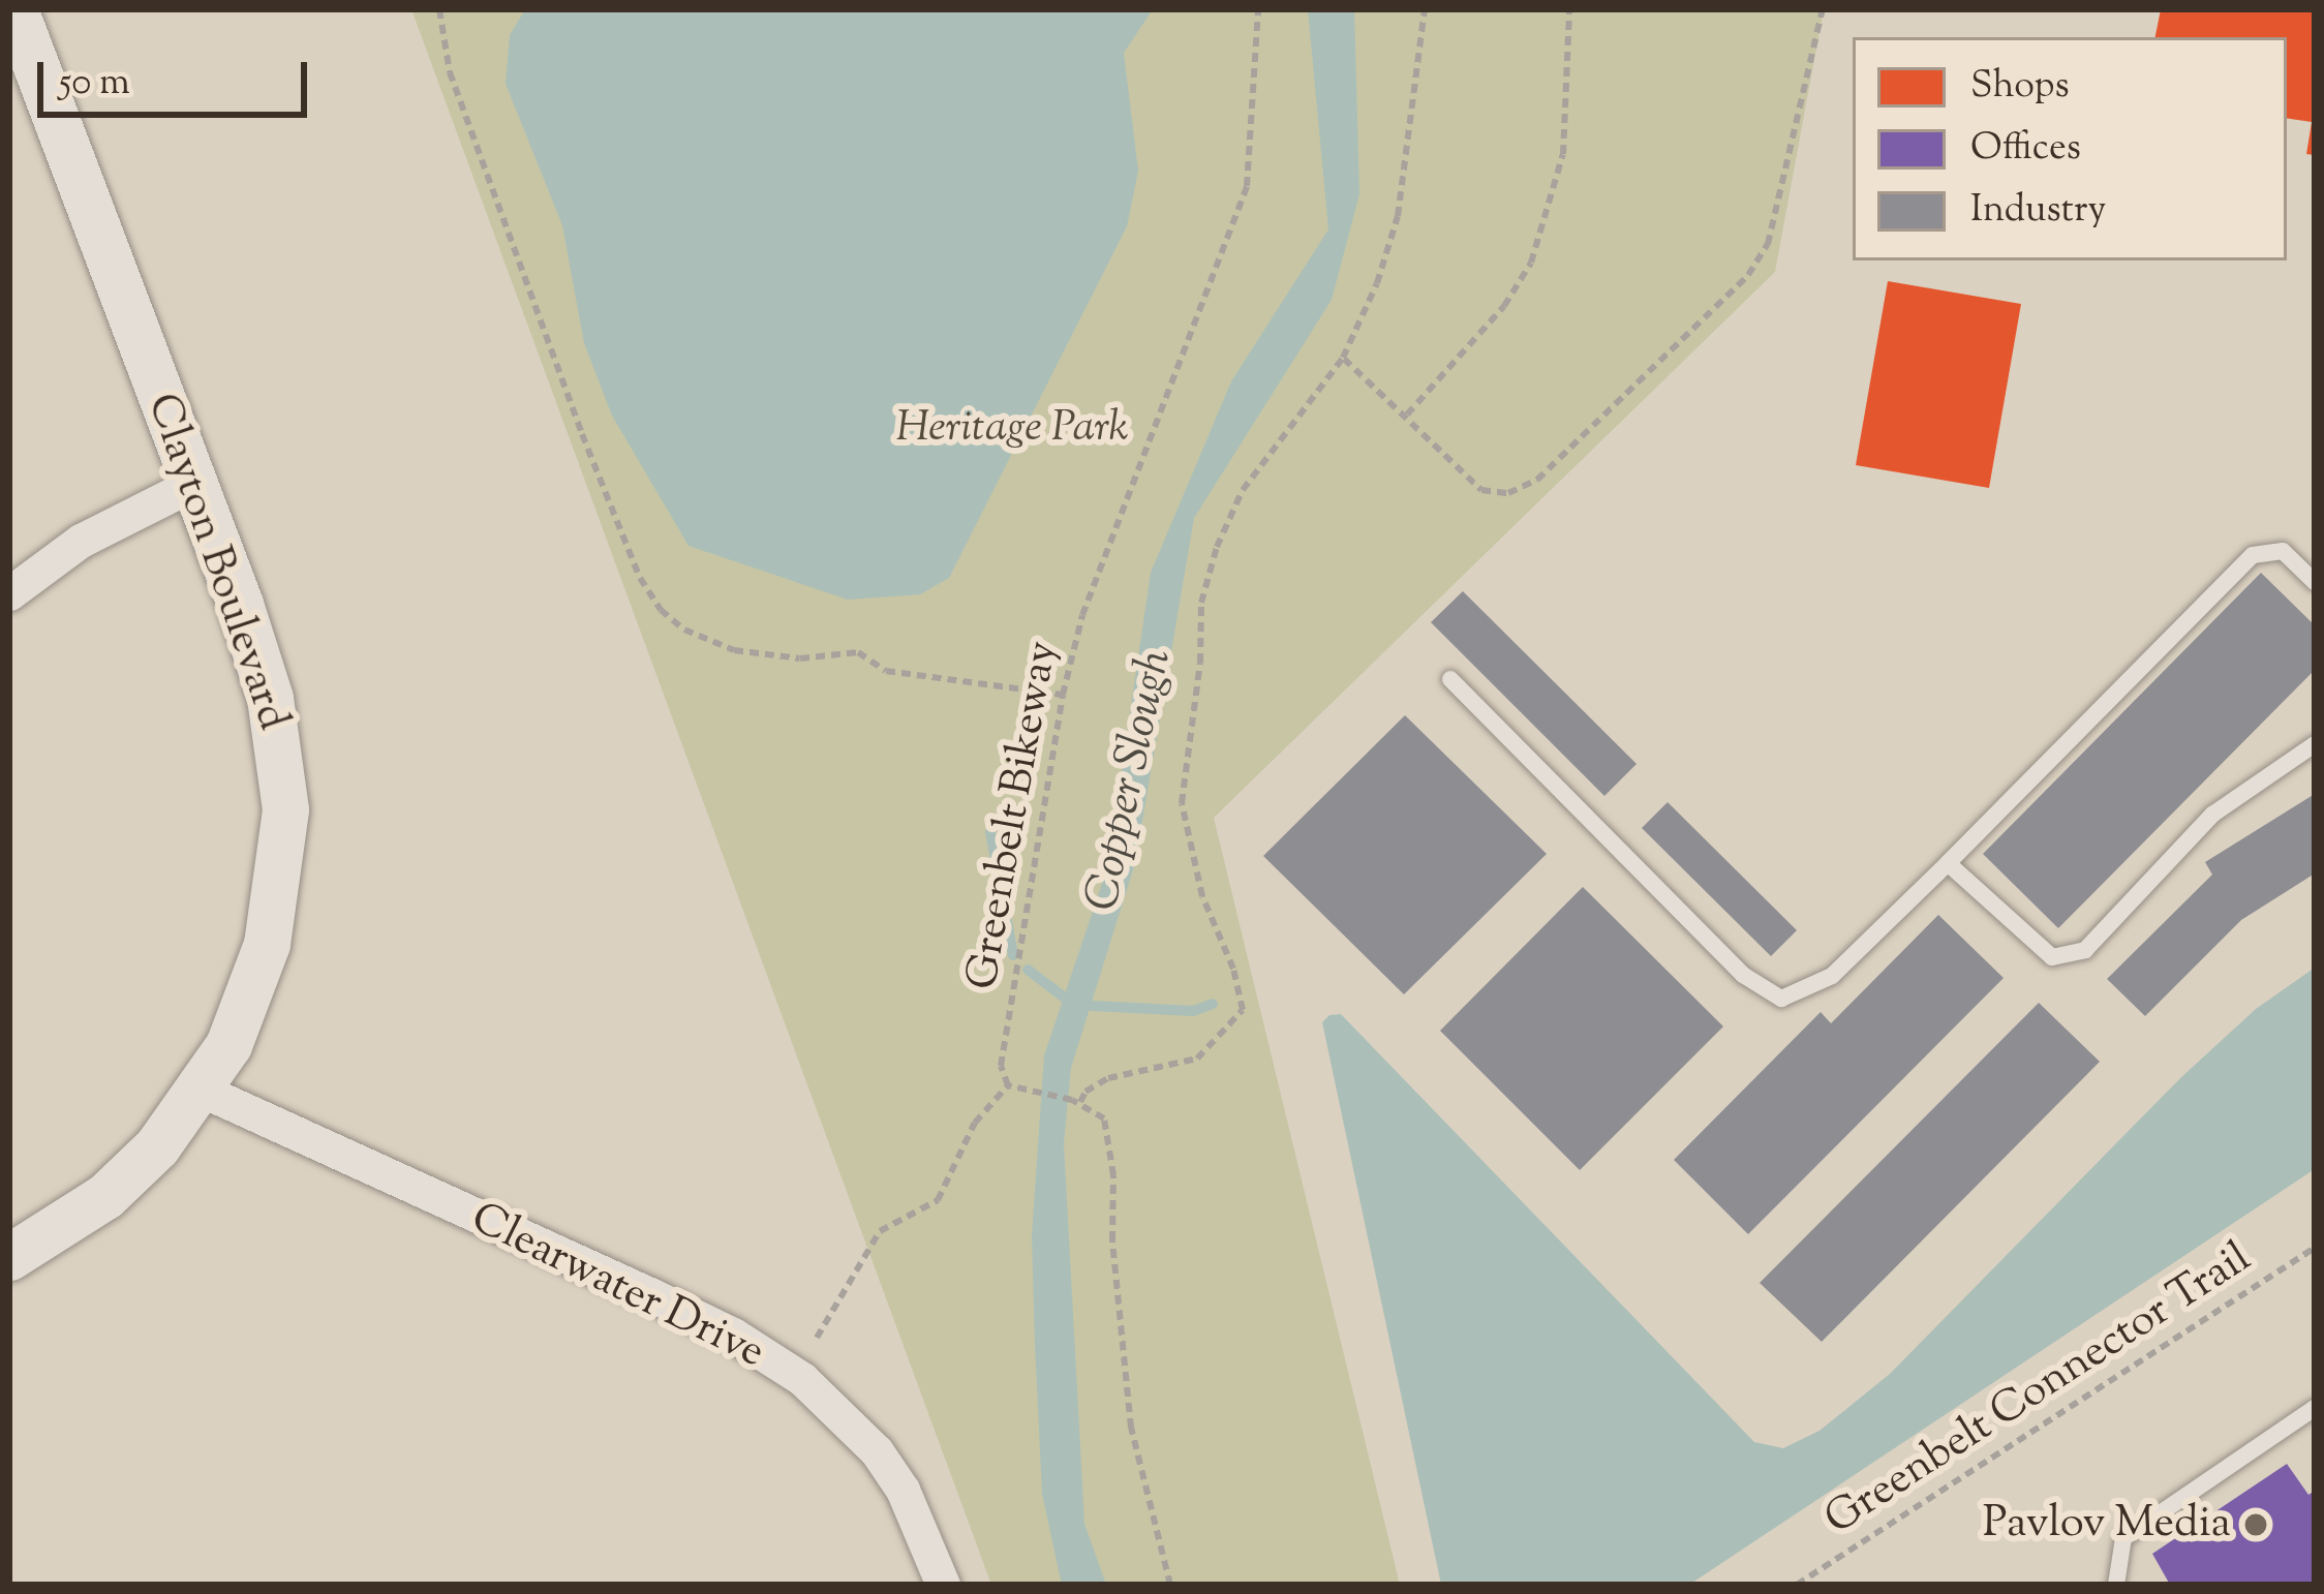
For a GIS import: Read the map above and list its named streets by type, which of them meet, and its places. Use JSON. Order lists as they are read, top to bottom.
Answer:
{
  "streets": {
    "street": ["Clayton Boulevard", "Clearwater Drive"],
    "path": ["Greenbelt Bikeway", "Greenbelt Connector Trail"]
  },
  "crossings": [
    ["Clayton Boulevard", "Clearwater Drive"]
  ],
  "water": ["Copper Slough"],
  "parks": ["Heritage Park"],
  "places": ["Pavlov Media"],
  "legend": ["Shops", "Offices", "Industry"],
  "scale_bar": "50 m"
}
